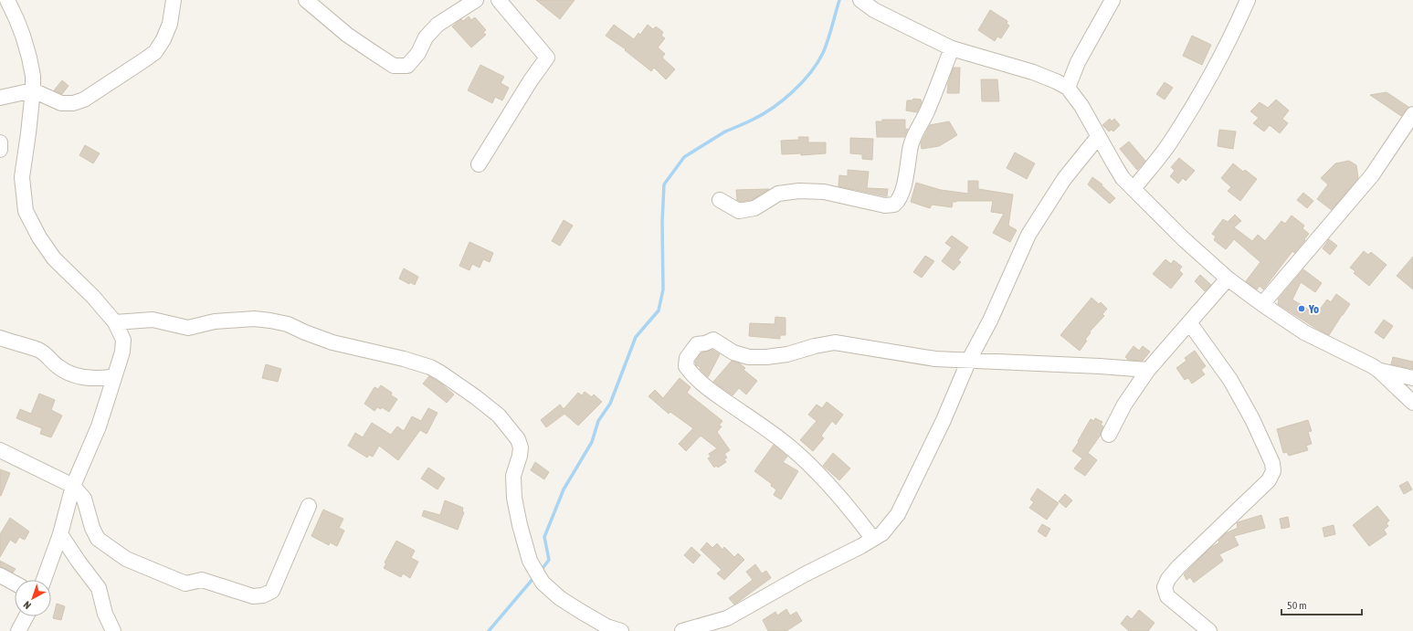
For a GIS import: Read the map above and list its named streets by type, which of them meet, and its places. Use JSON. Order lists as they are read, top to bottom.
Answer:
{
  "places": ["Yo"],
  "scale_bar": "50 m",
  "north": "bottom left"
}
